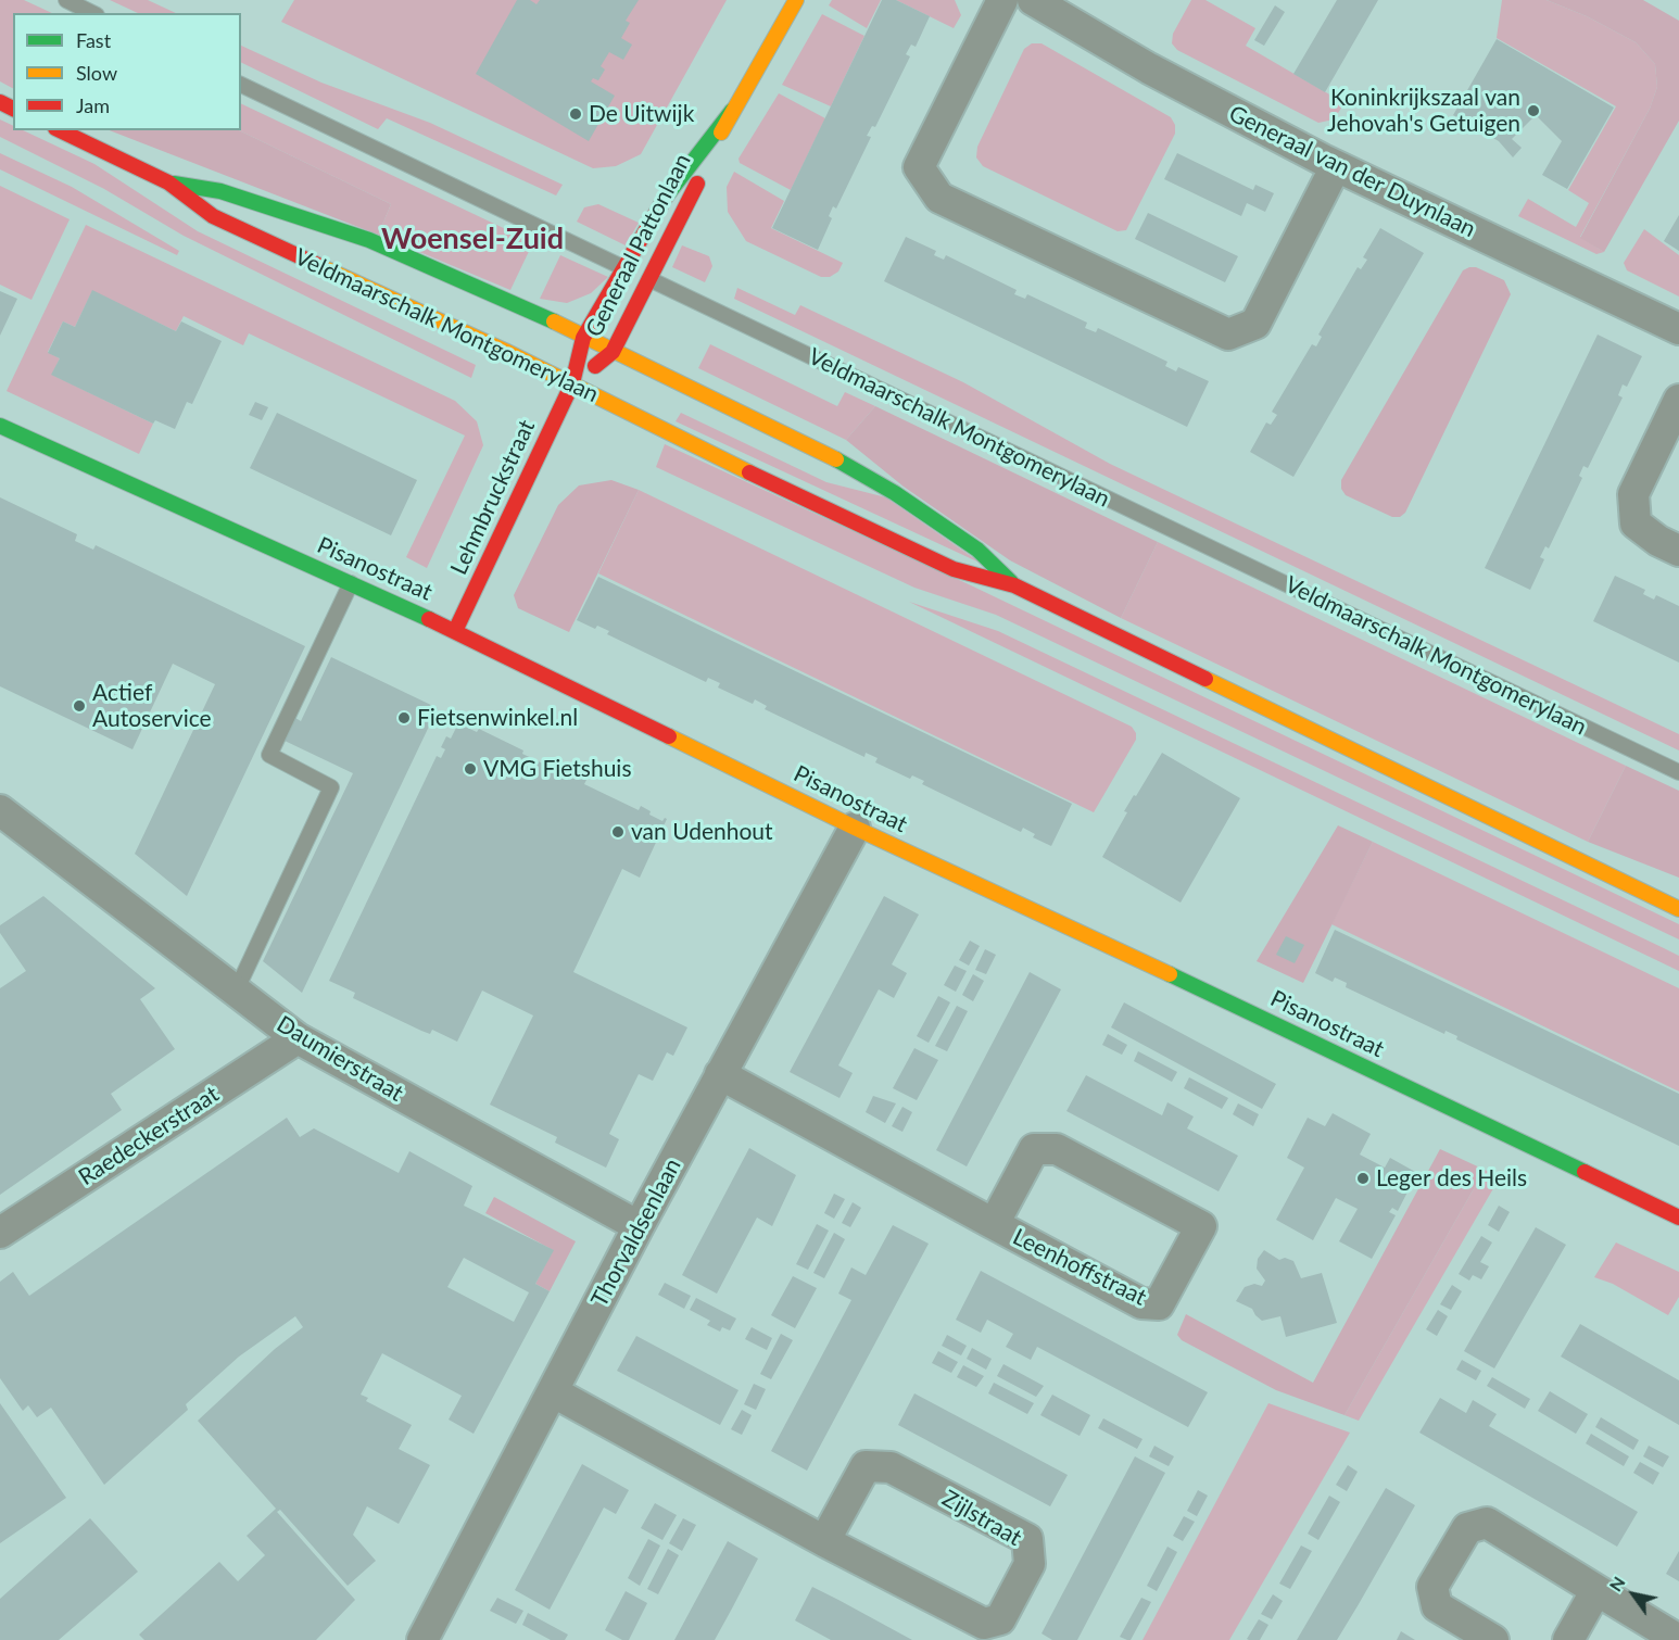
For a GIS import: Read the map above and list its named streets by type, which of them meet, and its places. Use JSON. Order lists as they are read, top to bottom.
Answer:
{
  "streets": {
    "street": [
      "Generaal van der Duynlaan",
      "Generaal Pattonlaan",
      "Veldmaarschalk Montgomerylaan",
      "Lehmbruckstraat",
      "Pisanostraat",
      "Daumierstraat",
      "Raedeckerstraat",
      "Thorvaldsenlaan",
      "Leenhoffstraat",
      "Zijlstraat"
    ]
  },
  "crossings": [
    ["Generaal Pattonlaan", "Veldmaarschalk Montgomerylaan"],
    ["Generaal Pattonlaan", "Lehmbruckstraat"],
    ["Veldmaarschalk Montgomerylaan", "Lehmbruckstraat"],
    ["Lehmbruckstraat", "Pisanostraat"],
    ["Pisanostraat", "Thorvaldsenlaan"],
    ["Daumierstraat", "Raedeckerstraat"],
    ["Daumierstraat", "Thorvaldsenlaan"],
    ["Thorvaldsenlaan", "Leenhoffstraat"],
    ["Thorvaldsenlaan", "Zijlstraat"]
  ],
  "districts": ["Woensel-Zuid"],
  "places": [
    "Koninkrijkszaal van Jehovah's Getuigen",
    "De Uitwijk",
    "Actief Autoservice",
    "Fietsenwinkel.nl",
    "VMG Fietshuis",
    "van Udenhout",
    "Leger des Heils"
  ],
  "legend": ["Fast", "Slow", "Jam"],
  "north": "top left"
}
